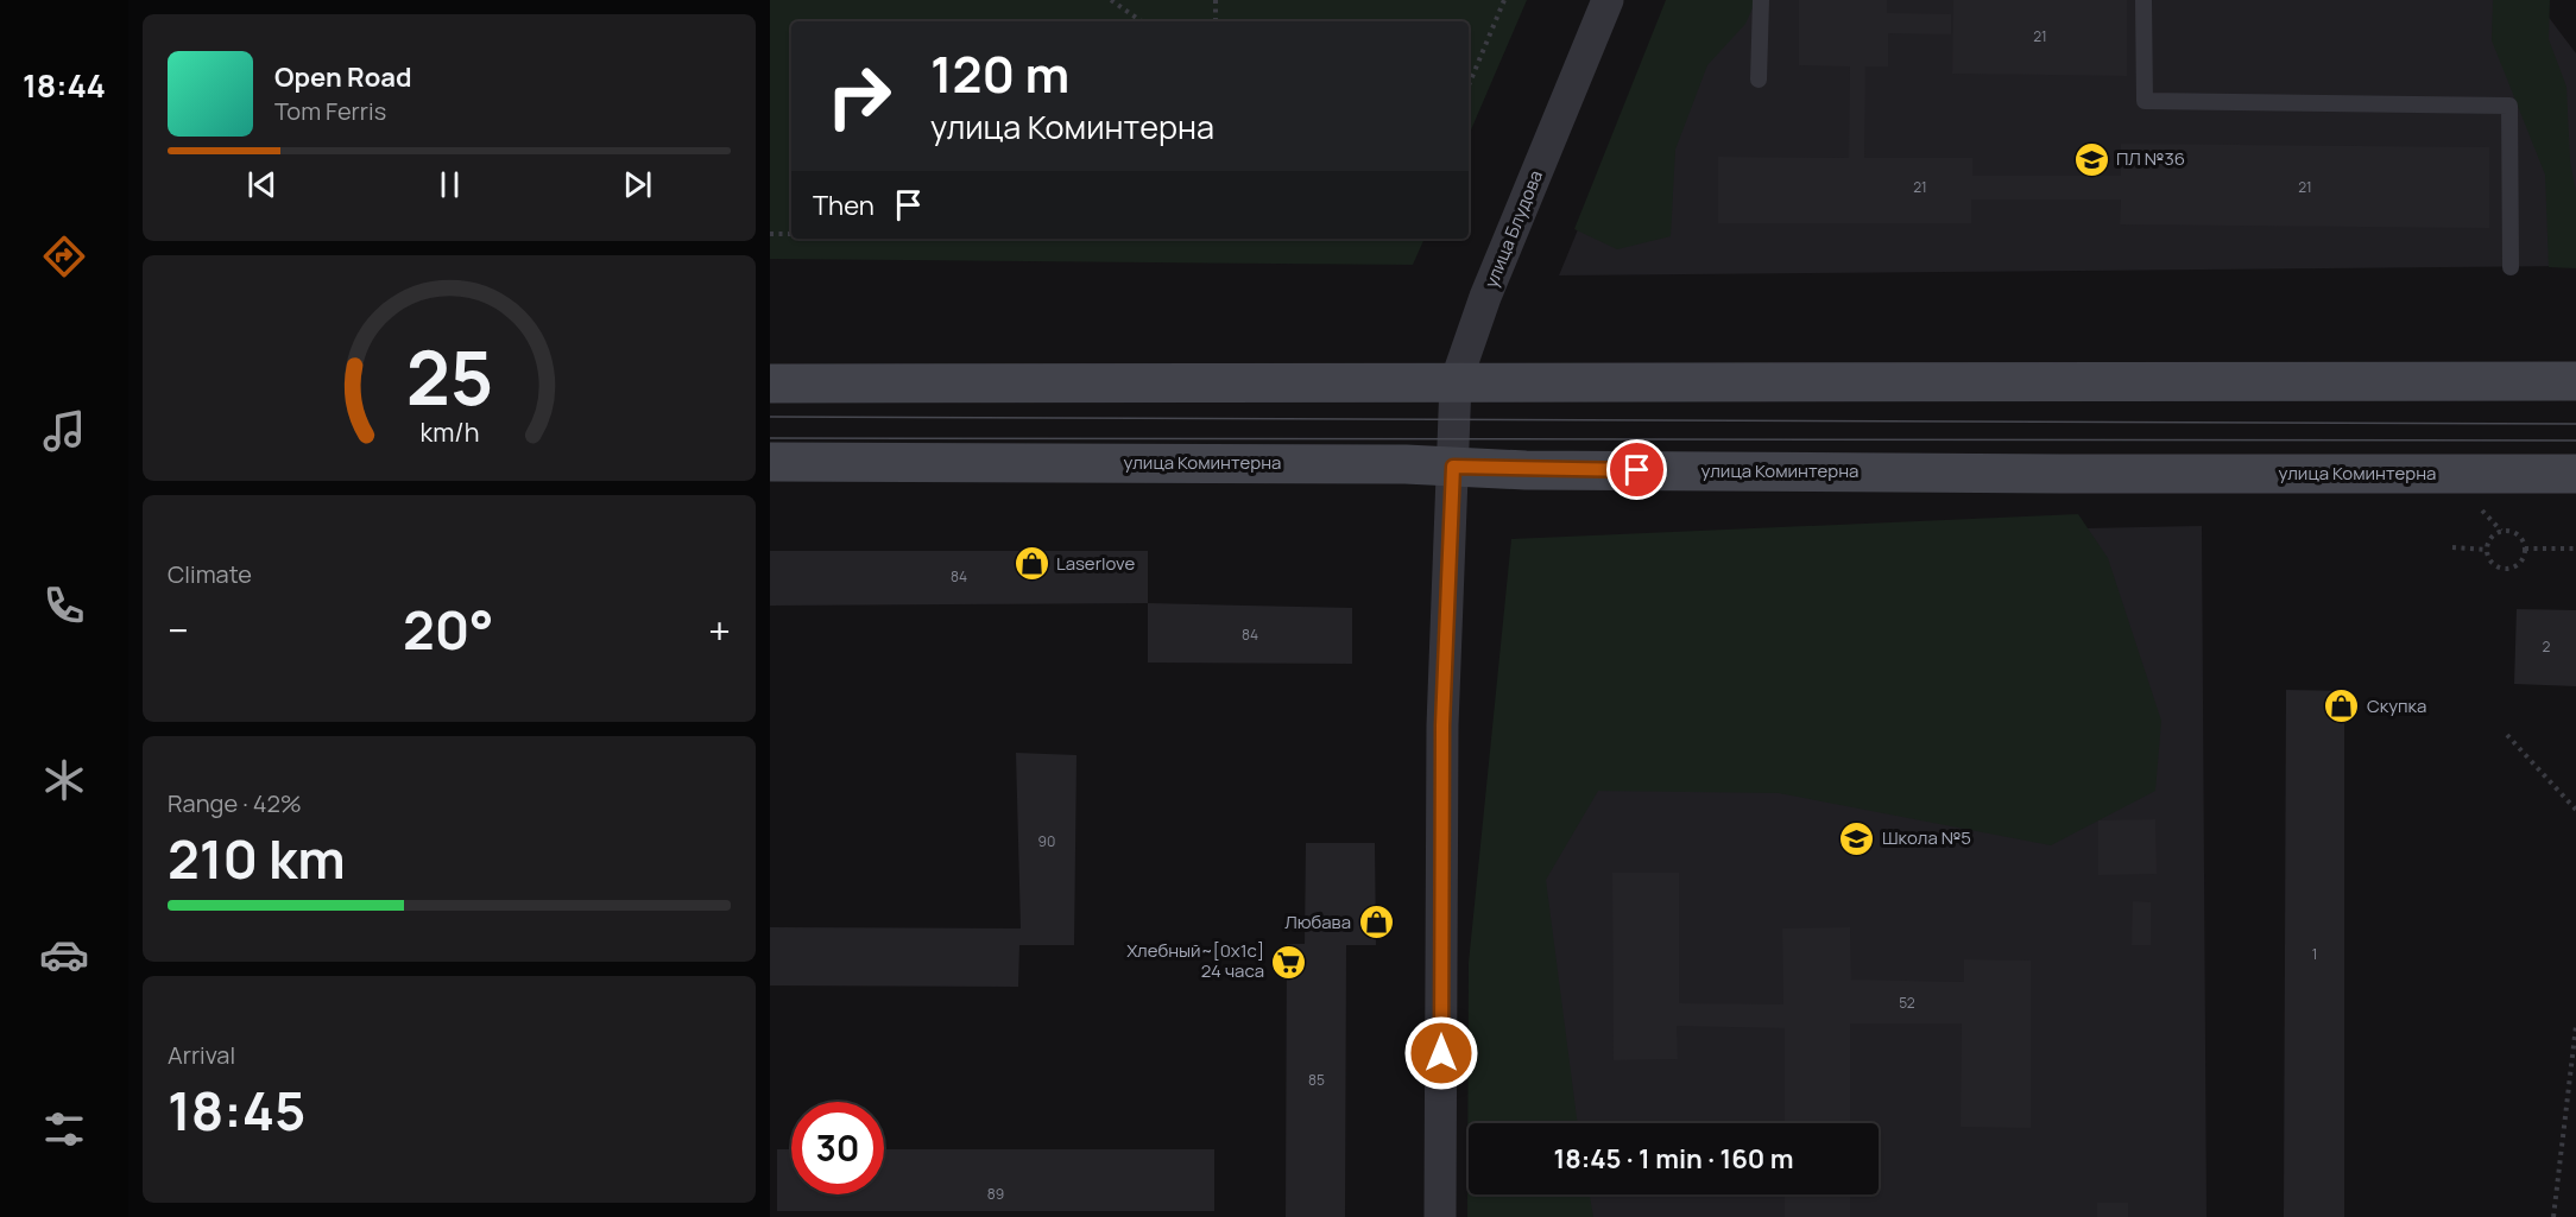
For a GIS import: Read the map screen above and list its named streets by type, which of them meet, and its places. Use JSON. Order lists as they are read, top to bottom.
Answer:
{
  "streets": {
    "street": ["улица Блудова", "улица Коминтерна"]
  },
  "crossings": [
    ["улица Блудова", "улица Коминтерна"]
  ],
  "places": {
    "school or university": ["ПЛ №36", "Школа №5"],
    "shop": ["Laserlove", "Скупка", "Любава"],
    "supermarket": ["Хлебный~[0x1c] 24 часа"]
  },
  "house_numbers": [
    "21",
    "21",
    "21",
    "84",
    "84",
    "2",
    "90",
    "1",
    "52",
    "85",
    "89"
  ],
  "page": {
    "tabs": "18:44",
    "turn": ["120 m", "улица Коминтерна"],
    "song": ["Open Road", "Tom Ferris"],
    "then": "Then",
    "tile": [
      "Climate",
      ["Range · 42%", "210 km"],
      ["Arrival", "18:45"]
    ],
    "heat": ["−", "20°", "+"],
    "limit": "30",
    "trip": "18:45 · 1 min · 160 m",
    "gauge": ["25", "km/h"]
  }
}
